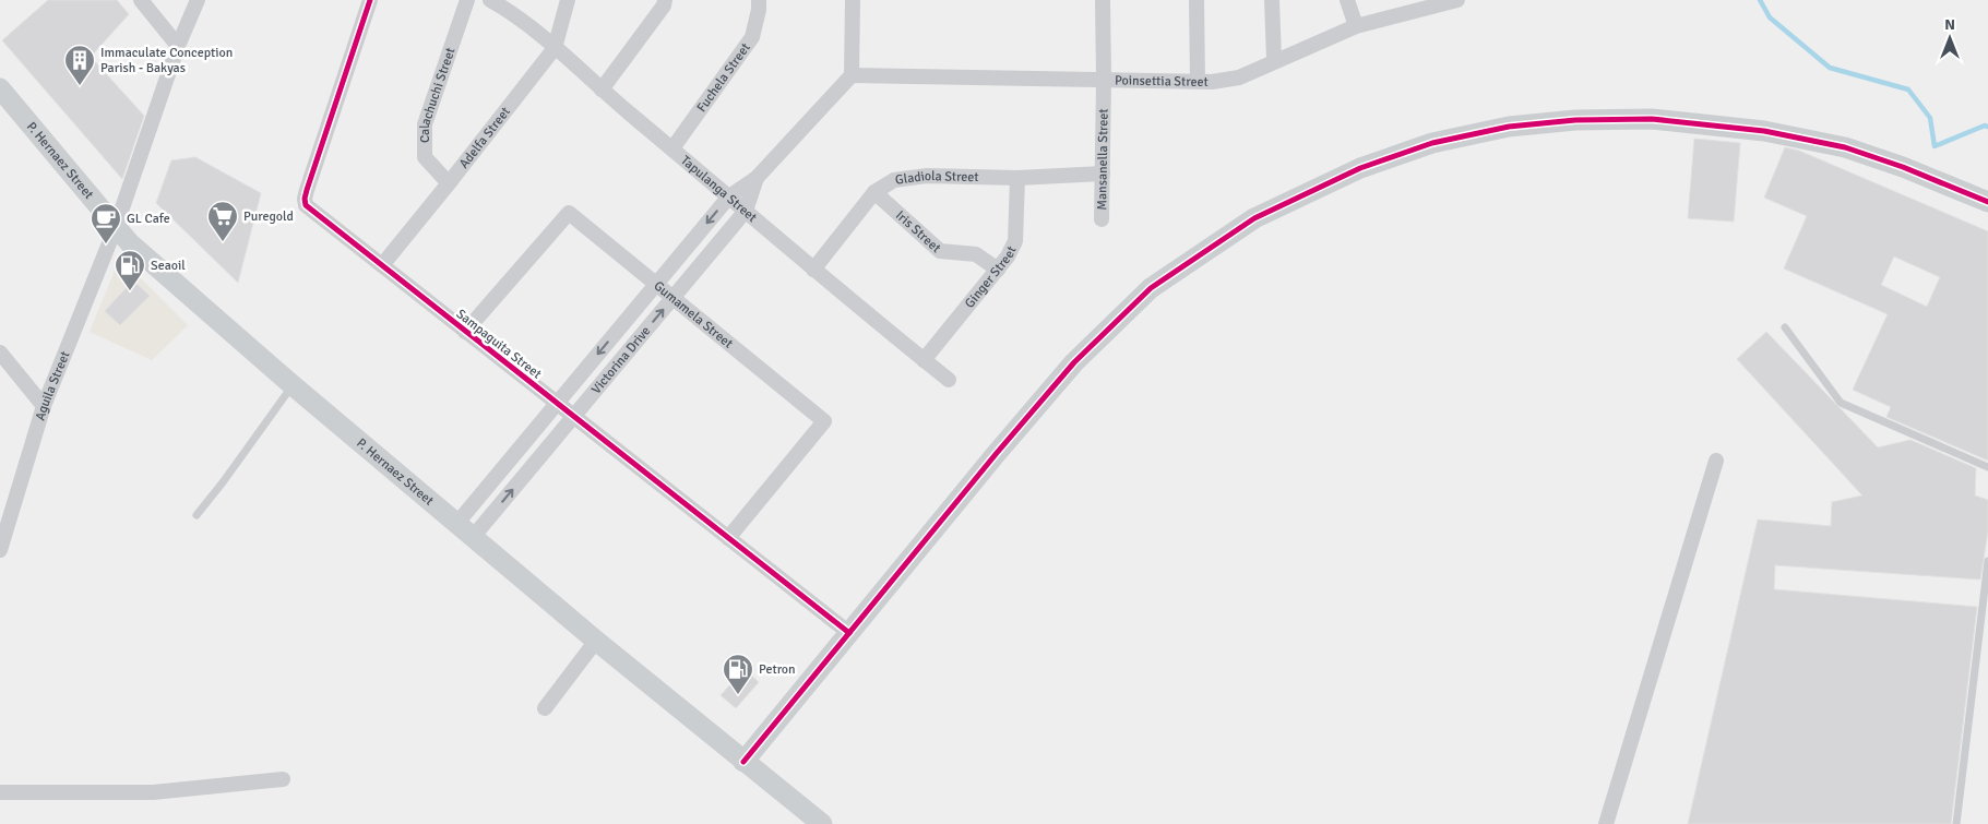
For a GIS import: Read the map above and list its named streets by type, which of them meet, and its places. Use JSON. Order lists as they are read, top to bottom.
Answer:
{
  "streets": {
    "street": [
      "Fuchela Street",
      "Poinsettia Street",
      "Calachuchi Street",
      "Adelfa Street",
      "Mansanella Street",
      "P. Hernaez Street",
      "Gladiola Street",
      "Tapulanga Street",
      "Iris Street",
      "Ginger Street",
      "Gumamela Street",
      "Sampaguita Street",
      "Victorina Drive",
      "Aguila Street"
    ]
  },
  "crossings": [
    ["Fuchela Street", "Tapulanga Street"],
    ["Poinsettia Street", "Mansanella Street"],
    ["Poinsettia Street", "Victorina Drive"],
    ["Calachuchi Street", "Adelfa Street"],
    ["Adelfa Street", "Tapulanga Street"],
    ["Adelfa Street", "Sampaguita Street"],
    ["Mansanella Street", "Gladiola Street"],
    ["P. Hernaez Street", "Victorina Drive"],
    ["P. Hernaez Street", "Aguila Street"],
    ["Gladiola Street", "Tapulanga Street"],
    ["Gladiola Street", "Iris Street"],
    ["Gladiola Street", "Ginger Street"],
    ["Tapulanga Street", "Ginger Street"],
    ["Tapulanga Street", "Victorina Drive"],
    ["Iris Street", "Ginger Street"],
    ["Gumamela Street", "Sampaguita Street"],
    ["Gumamela Street", "Victorina Drive"],
    ["Sampaguita Street", "Victorina Drive"]
  ],
  "places": {
    "building": ["Immaculate Conception Parish - Bakyas"],
    "supermarket": ["Puregold"],
    "cafe": ["GL Cafe"],
    "fuel station": ["Seaoil", "Petron"]
  },
  "north": "top"
}
